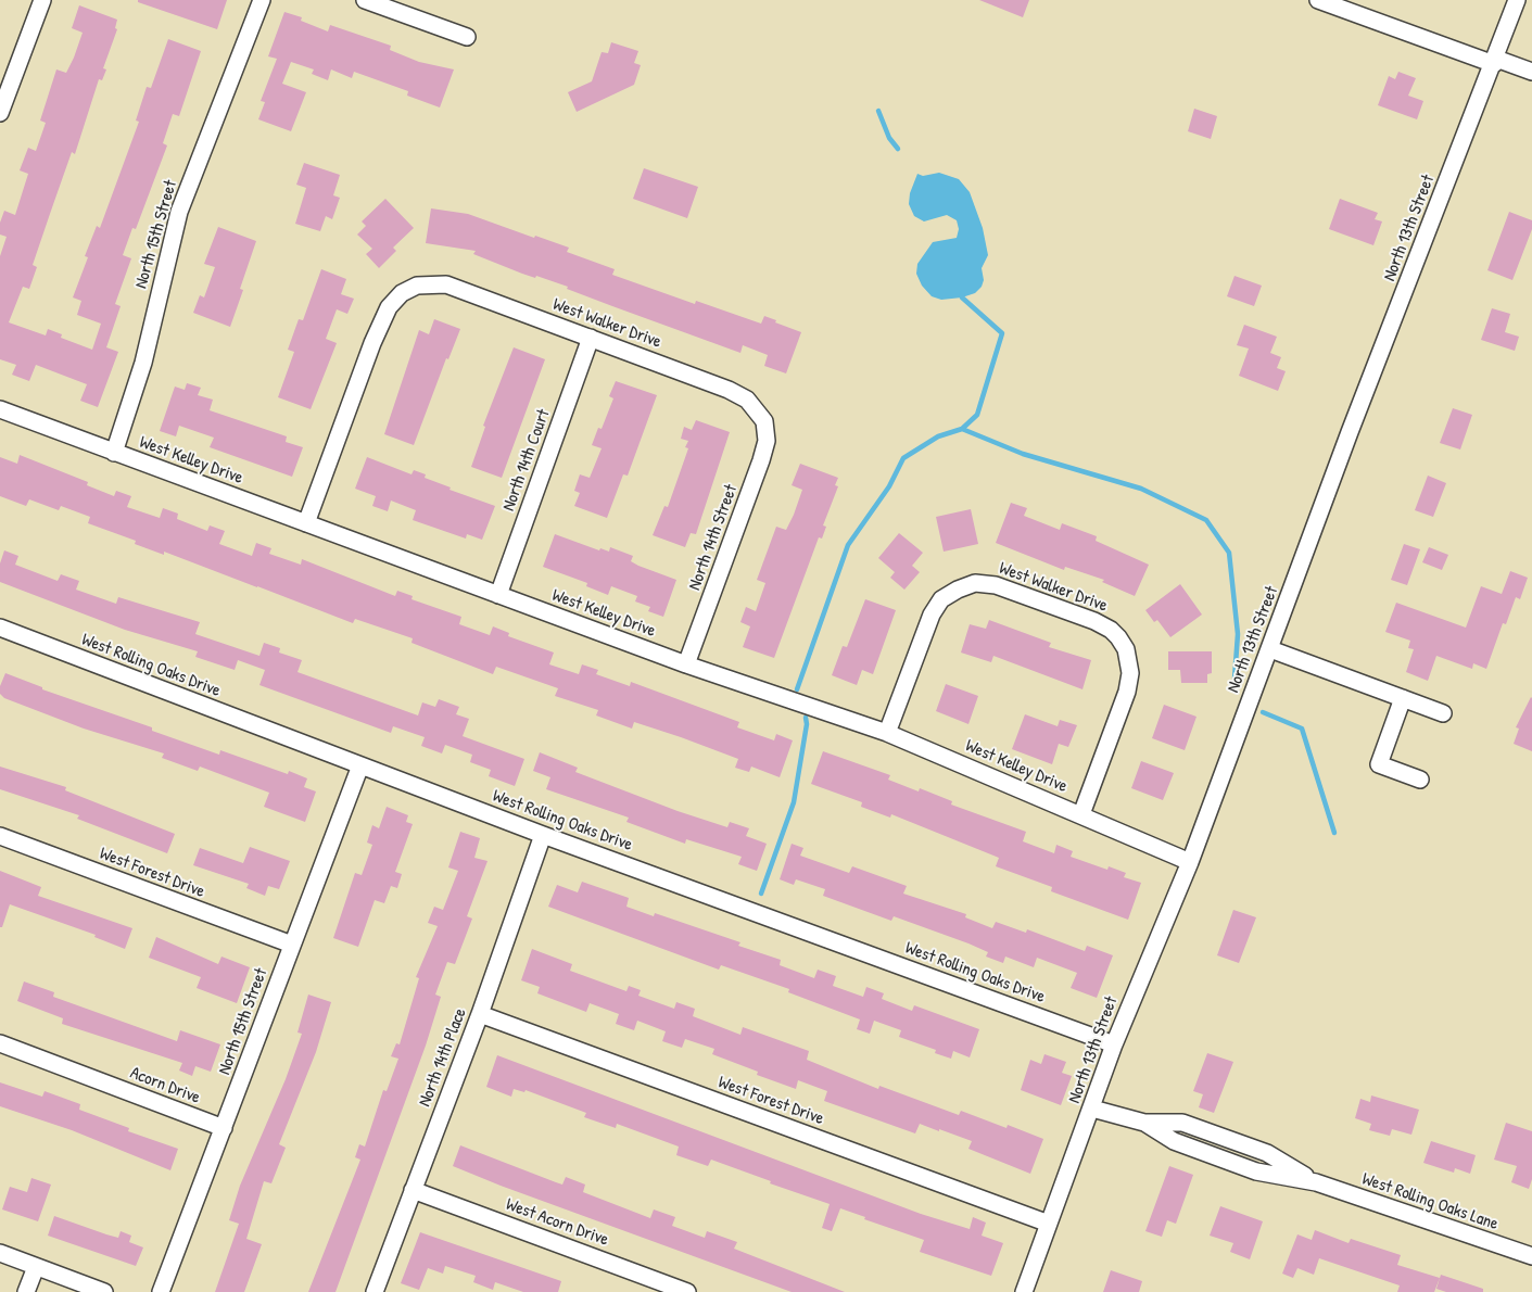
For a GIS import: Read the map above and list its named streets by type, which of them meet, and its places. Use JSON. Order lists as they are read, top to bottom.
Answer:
{
  "streets": {
    "street": [
      "North 13th Street",
      "North 15th Street",
      "West Walker Drive",
      "West Kelley Drive",
      "North 14th Court",
      "North 14th Street",
      "West Rolling Oaks Drive",
      "West Forest Drive",
      "North 14th Place",
      "Acorn Drive",
      "West Rolling Oaks Lane",
      "West Acorn Drive"
    ]
  },
  "crossings": [
    ["North 13th Street", "West Kelley Drive"],
    ["North 13th Street", "West Rolling Oaks Drive"],
    ["North 13th Street", "West Forest Drive"],
    ["North 13th Street", "West Rolling Oaks Lane"],
    ["North 15th Street", "West Kelley Drive"],
    ["North 15th Street", "West Rolling Oaks Drive"],
    ["North 15th Street", "West Forest Drive"],
    ["North 15th Street", "Acorn Drive"],
    ["West Walker Drive", "West Kelley Drive"],
    ["West Walker Drive", "North 14th Court"],
    ["West Walker Drive", "North 14th Street"],
    ["West Kelley Drive", "North 14th Court"],
    ["West Kelley Drive", "North 14th Street"],
    ["West Rolling Oaks Drive", "North 14th Place"],
    ["West Forest Drive", "North 14th Place"],
    ["North 14th Place", "West Acorn Drive"]
  ]
}
